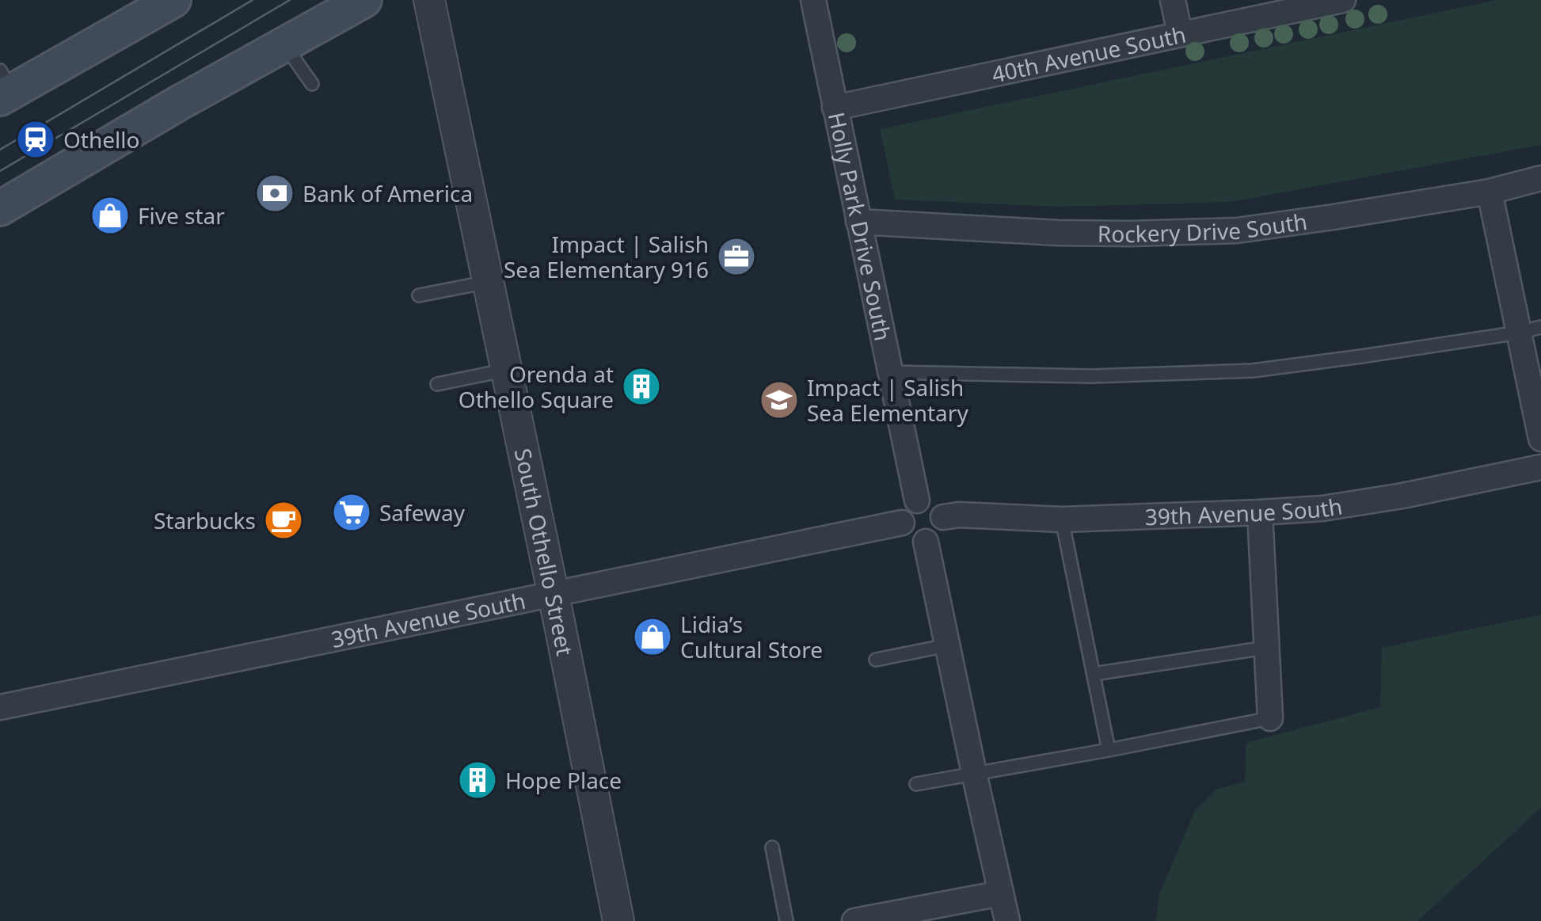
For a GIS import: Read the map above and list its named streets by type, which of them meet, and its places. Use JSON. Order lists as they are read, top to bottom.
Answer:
{
  "streets": {
    "street": [
      "40th Avenue South",
      "Rockery Drive South",
      "Holly Park Drive South",
      "39th Avenue South",
      "South Othello Street"
    ]
  },
  "crossings": [
    ["40th Avenue South", "Holly Park Drive South"],
    ["Rockery Drive South", "Holly Park Drive South"],
    ["Holly Park Drive South", "39th Avenue South"],
    ["39th Avenue South", "South Othello Street"]
  ],
  "places": {
    "station": ["Othello"],
    "bank": ["Bank of America"],
    "shop": ["Five star", "Lidia’s Cultural Store"],
    "office": ["Impact | Salish Sea Elementary 916"],
    "building": ["Orenda at Othello Square", "Hope Place"],
    "school or university": ["Impact | Salish Sea Elementary"],
    "supermarket": ["Safeway"],
    "cafe": ["Starbucks"]
  }
}
